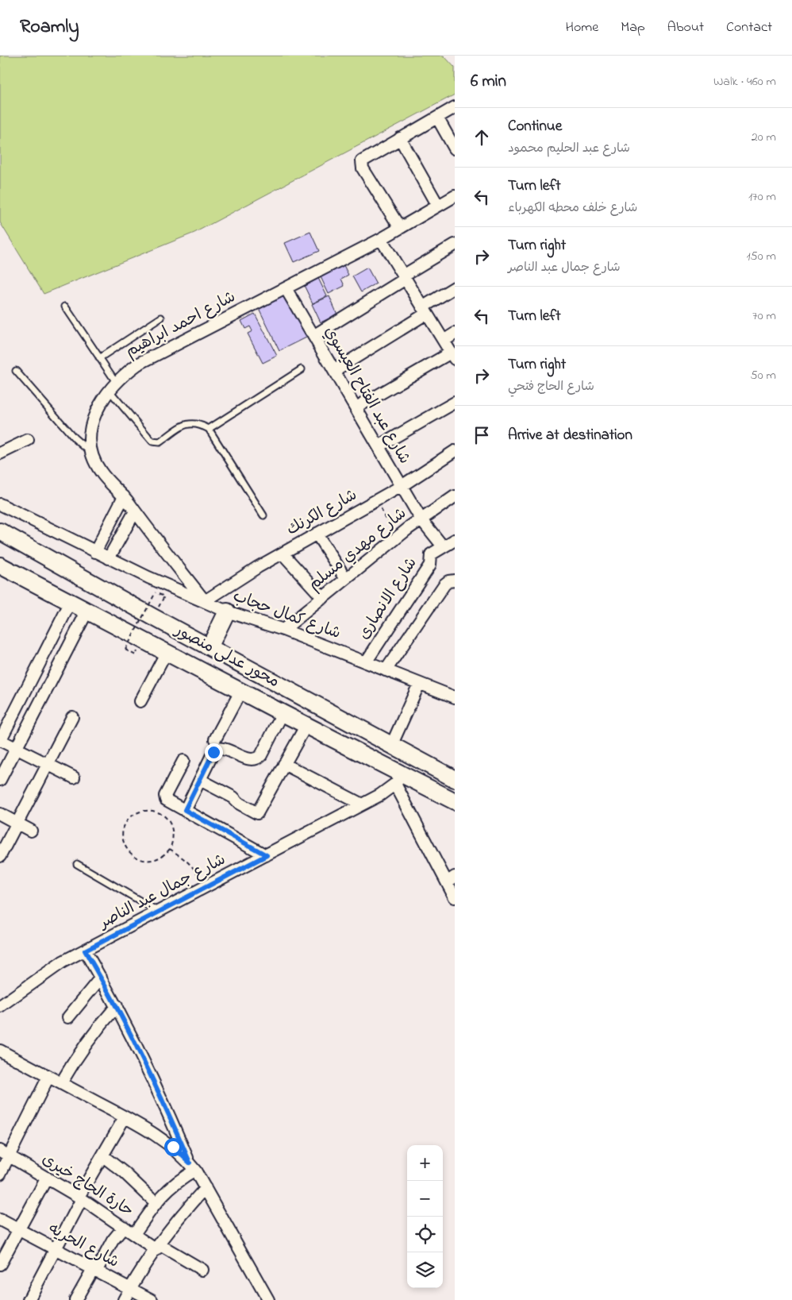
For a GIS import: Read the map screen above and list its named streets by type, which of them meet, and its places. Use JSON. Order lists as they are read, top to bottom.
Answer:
{
  "streets": {
    "main road": ["محور عدلى منصور"],
    "street": [
      "شارع احمد ابراهيم",
      "شارع عبد الفتاح العيسوي",
      "شارع الكرنك",
      "شارع مهدي مسلم",
      "شارع الانصارى",
      "شارع كمال حجاب",
      "شارع جمال عبد الناصر",
      "حارة الحاج خيرى",
      "شارع الحريه"
    ]
  },
  "crossings": [
    ["شارع احمد ابراهيم", "شارع عبد الفتاح العيسوي"],
    ["شارع احمد ابراهيم", "شارع الكرنك"],
    ["شارع احمد ابراهيم", "شارع كمال حجاب"],
    ["شارع عبد الفتاح العيسوي", "شارع الكرنك"],
    ["شارع عبد الفتاح العيسوي", "شارع مهدي مسلم"],
    ["شارع عبد الفتاح العيسوي", "شارع الانصارى"],
    ["شارع الكرنك", "شارع كمال حجاب"],
    ["شارع مهدي مسلم", "شارع كمال حجاب"],
    ["شارع الانصارى", "شارع كمال حجاب"],
    ["محور عدلى منصور", "شارع جمال عبد الناصر"]
  ],
  "page": {
    "header": "Roamly",
    "nav": [
      "Home",
      "Map",
      "About",
      "Contact"
    ],
    "heading": ["6 min", "Walk · 460 m"],
    "list": [
      ["Continue", "شارع عبد الحليم محمود", "20 m"],
      ["Turn left", "شارع خلف محطه الكهرباء", "170 m"],
      ["Turn right", "شارع جمال عبد الناصر", "150 m"],
      ["Turn left", "70 m"],
      ["Turn right", "شارع الحاج فتحي", "50 m"],
      "Arrive at destination"
    ],
    "map_buttons": ["+", "−"]
  }
}
